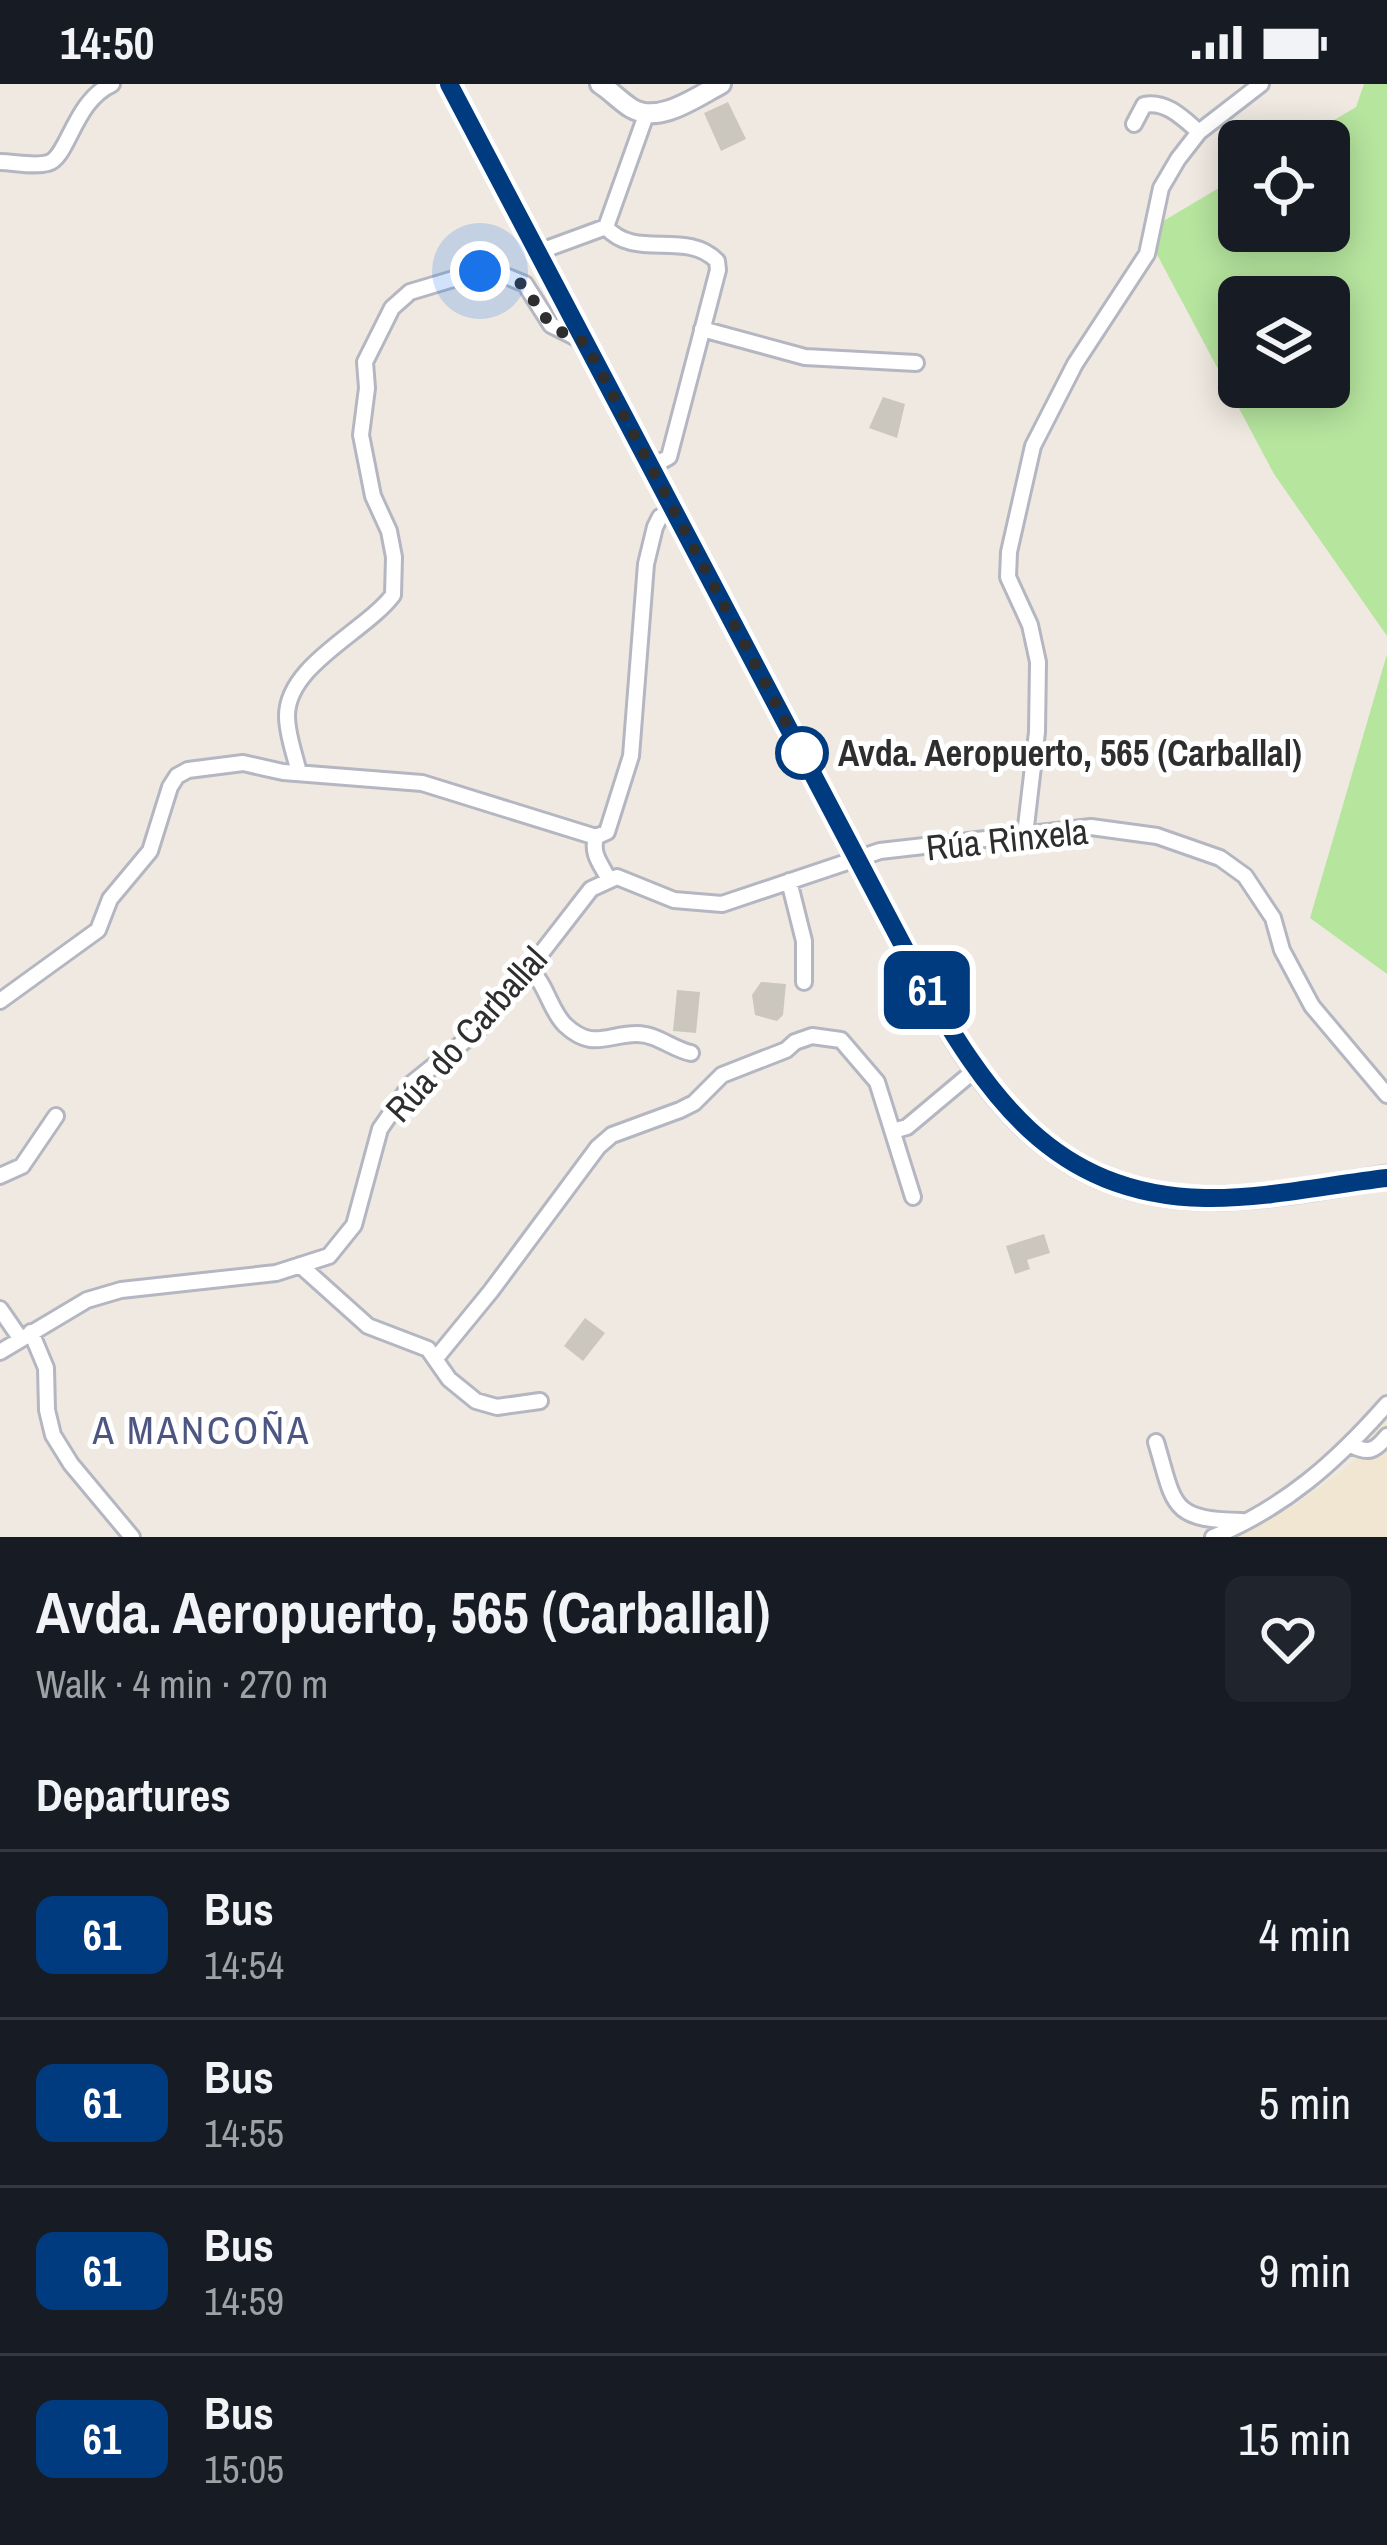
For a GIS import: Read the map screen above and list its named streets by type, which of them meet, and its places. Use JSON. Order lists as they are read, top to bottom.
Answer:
{
  "streets": {
    "street": ["Rúa Rinxela", "Rúa do Carballal"]
  },
  "districts": ["A MANCOÑA"],
  "places": ["Avda. Aeropuerto, 565 (Carballal)"],
  "lines": ["bus line 61"],
  "page": {
    "status": "14:50",
    "on_map": "61",
    "heading": [
      ["Avda. Aeropuerto, 565 (Carballal)", "Walk · 4 min · 270 m"],
      "Departures"
    ],
    "list": [
      {
        "mark": "61",
        "name": "Bus",
        "note": "14:54",
        "value": "4 min"
      },
      {
        "mark": "61",
        "name": "Bus",
        "note": "14:55",
        "value": "5 min"
      },
      {
        "mark": "61",
        "name": "Bus",
        "note": "14:59",
        "value": "9 min"
      },
      {
        "mark": "61",
        "name": "Bus",
        "note": "15:05",
        "value": "15 min"
      }
    ]
  }
}
